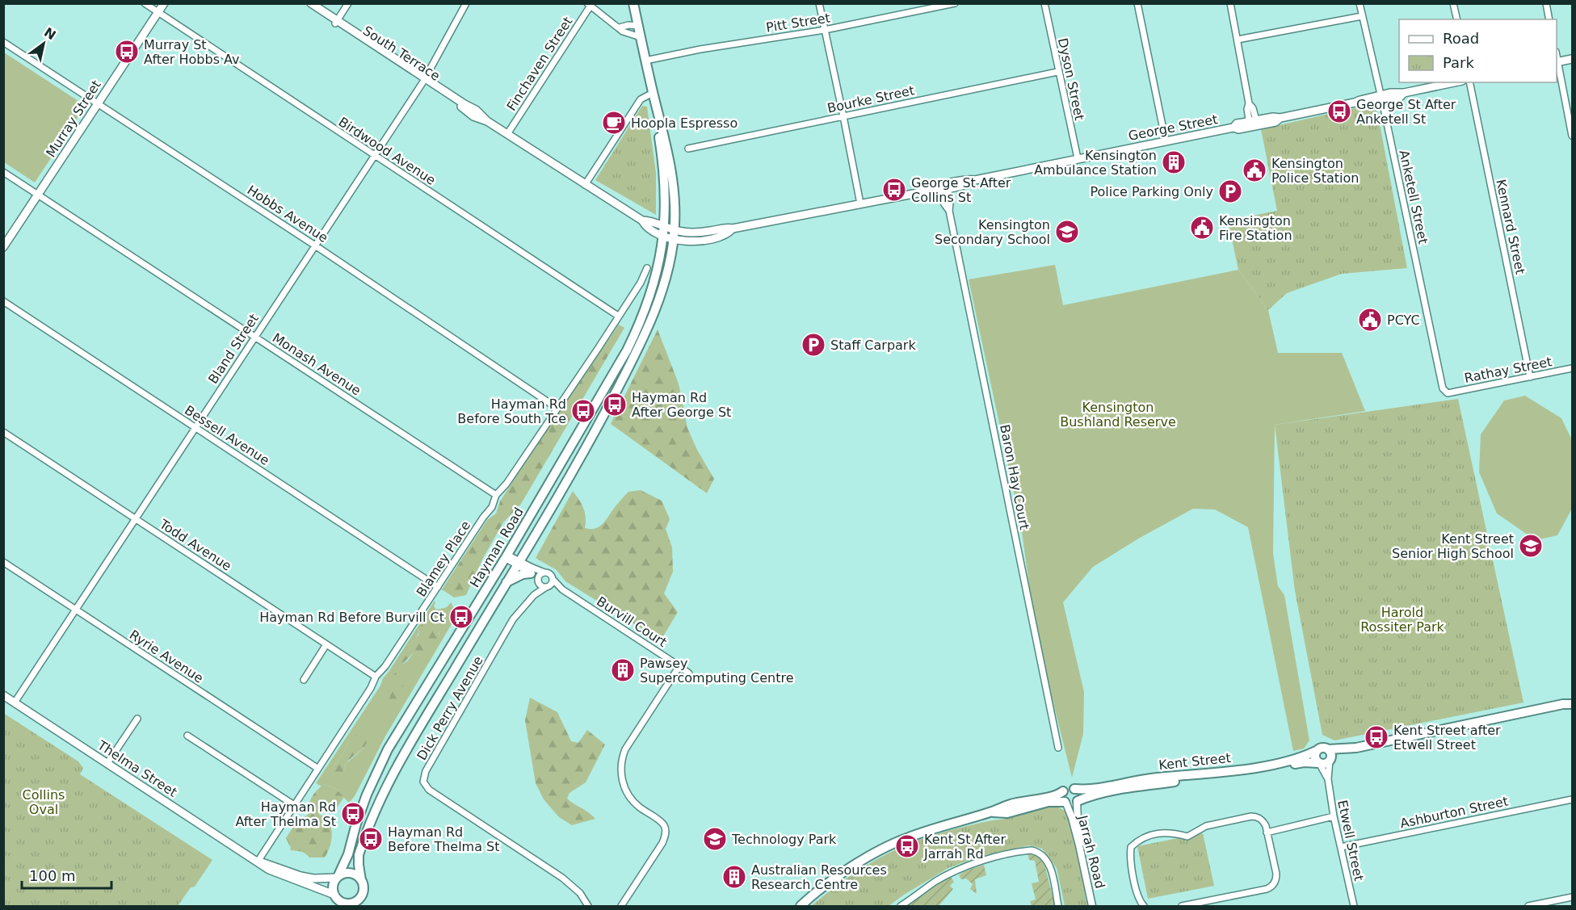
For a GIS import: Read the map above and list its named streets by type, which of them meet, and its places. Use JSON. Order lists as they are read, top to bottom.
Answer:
{
  "streets": {
    "main road": [
      "South Terrace",
      "Murray Street",
      "George Street",
      "Hayman Road",
      "Kent Street",
      "Thelma Street"
    ],
    "street": [
      "Pitt Street",
      "Finchaven Street",
      "Dyson Street",
      "Bourke Street",
      "Birdwood Avenue",
      "Anketell Street",
      "Hobbs Avenue",
      "Kennard Street",
      "Bland Street",
      "Monash Avenue",
      "Rathay Street",
      "Bessell Avenue",
      "Baron Hay Court",
      "Todd Avenue",
      "Blamey Place",
      "Burvill Court",
      "Ryrie Avenue",
      "Dick Perry Avenue",
      "Ashburton Street",
      "Etwell Street",
      "Jarrah Road"
    ]
  },
  "crossings": [
    ["South Terrace", "Finchaven Street"],
    ["South Terrace", "George Street"],
    ["South Terrace", "Bland Street"],
    ["Dyson Street", "Bourke Street"],
    ["Dyson Street", "George Street"],
    ["Murray Street", "Birdwood Avenue"],
    ["Murray Street", "Hobbs Avenue"],
    ["Murray Street", "Monash Avenue"],
    ["George Street", "Anketell Street"],
    ["George Street", "Baron Hay Court"],
    ["George Street", "Hayman Road"],
    ["Birdwood Avenue", "Bland Street"],
    ["Birdwood Avenue", "Blamey Place"],
    ["Anketell Street", "Rathay Street"],
    ["Hobbs Avenue", "Bland Street"],
    ["Hobbs Avenue", "Blamey Place"],
    ["Kennard Street", "Rathay Street"],
    ["Bland Street", "Monash Avenue"],
    ["Bland Street", "Bessell Avenue"],
    ["Bland Street", "Todd Avenue"],
    ["Bland Street", "Ryrie Avenue"],
    ["Bland Street", "Thelma Street"],
    ["Monash Avenue", "Blamey Place"],
    ["Bessell Avenue", "Blamey Place"],
    ["Todd Avenue", "Blamey Place"],
    ["Hayman Road", "Thelma Street"],
    ["Blamey Place", "Ryrie Avenue"],
    ["Blamey Place", "Thelma Street"],
    ["Burvill Court", "Dick Perry Avenue"],
    ["Kent Street", "Etwell Street"],
    ["Kent Street", "Jarrah Road"],
    ["Ashburton Street", "Etwell Street"]
  ],
  "parks": ["Kensington Bushland Reserve", "Harold Rossiter Park", "Collins Oval"],
  "places": {
    "bus stop": [
      "Murray St After Hobbs Av",
      "George St After Anketell St",
      "George St After Collins St",
      "Hayman Rd After George St",
      "Hayman Rd Before South Tce",
      "Hayman Rd Before Burvill Ct",
      "Kent Street after Etwell Street",
      "Hayman Rd After Thelma St",
      "Hayman Rd Before Thelma St",
      "Kent St After Jarrah Rd"
    ],
    "cafe": ["Hoopla Espresso"],
    "building": ["Kensington Ambulance Station", "Pawsey Supercomputing Centre", "Australian Resources Research Centre"],
    "public building": ["Kensington Police Station", "Kensington Fire Station", "PCYC"],
    "parking": ["Police Parking Only", "Staff Carpark"],
    "school or university": ["Kensington Secondary School", "Kent Street Senior High School", "Technology Park"]
  },
  "legend": ["Road", "Park"],
  "scale_bar": "100 m",
  "north": "top right"
}
